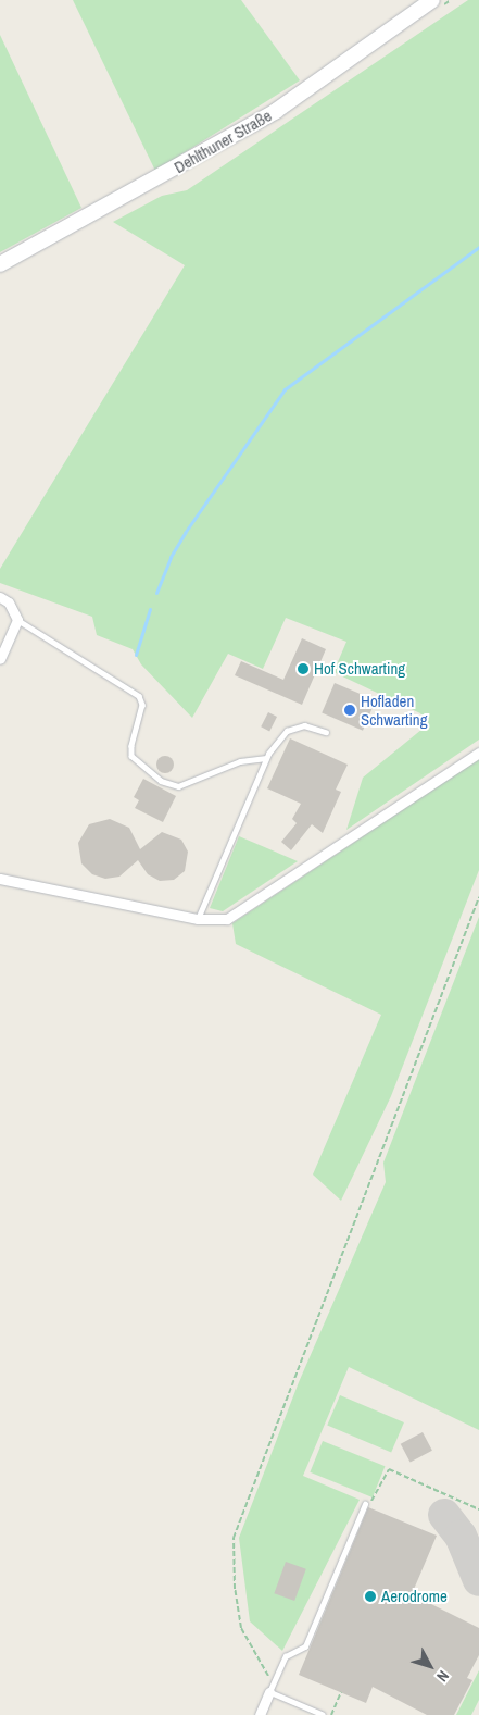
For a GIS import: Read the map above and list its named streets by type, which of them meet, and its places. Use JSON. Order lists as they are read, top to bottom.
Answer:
{
  "streets": {
    "street": ["Dehlthuner Straße"]
  },
  "places": ["Hof Schwarting", "Hofladen Schwarting", "Aerodrome"],
  "north": "bottom right"
}
